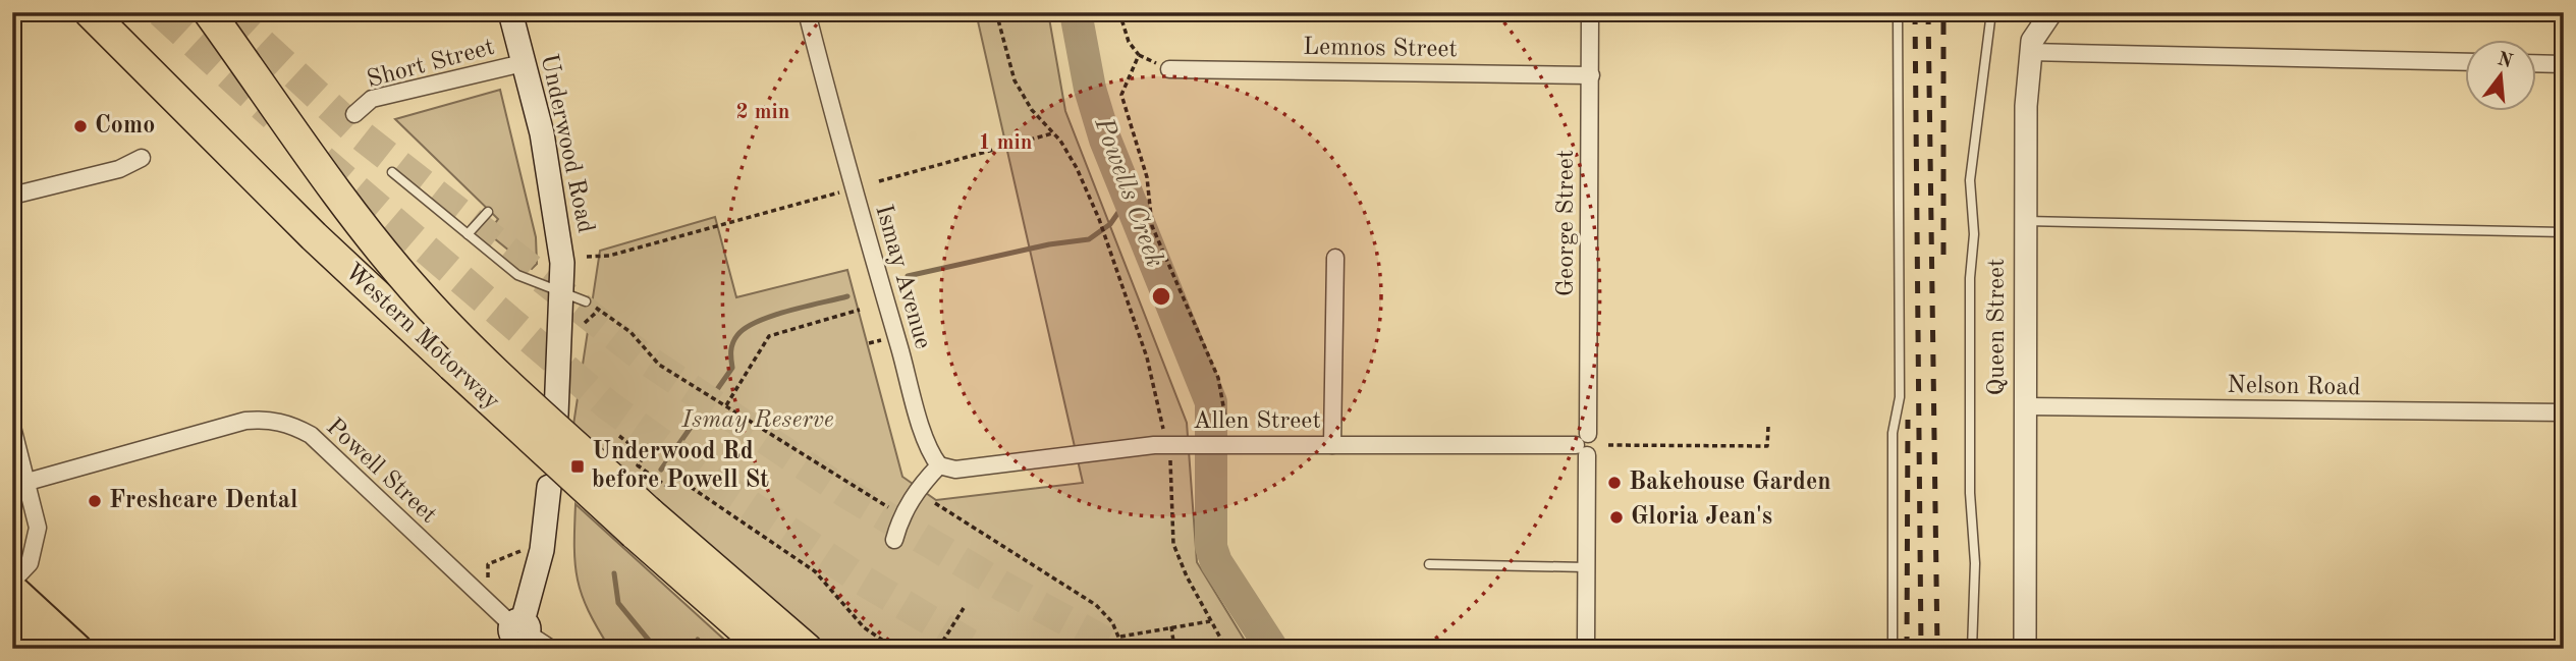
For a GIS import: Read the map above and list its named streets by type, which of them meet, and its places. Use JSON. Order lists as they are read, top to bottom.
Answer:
{
  "streets": {
    "highway": ["Western Motorway"],
    "main road": ["Underwood Road"],
    "street": [
      "Lemnos Street",
      "Short Street",
      "George Street",
      "Ismay Avenue",
      "Queen Street",
      "Nelson Road",
      "Allen Street",
      "Powell Street"
    ]
  },
  "crossings": [
    ["Lemnos Street", "George Street"],
    ["Short Street", "Underwood Road"],
    ["George Street", "Allen Street"],
    ["Ismay Avenue", "Allen Street"],
    ["Queen Street", "Nelson Road"]
  ],
  "water": ["Powells Creek"],
  "parks": ["Ismay Reserve"],
  "places": {
    "other": [
      "Como",
      "Bakehouse Garden",
      "Freshcare Dental",
      "Gloria Jean's"
    ],
    "transit": ["Underwood Rd before Powell St"]
  },
  "north": "top",
  "rings": ["2 min", "1 min"]
}
